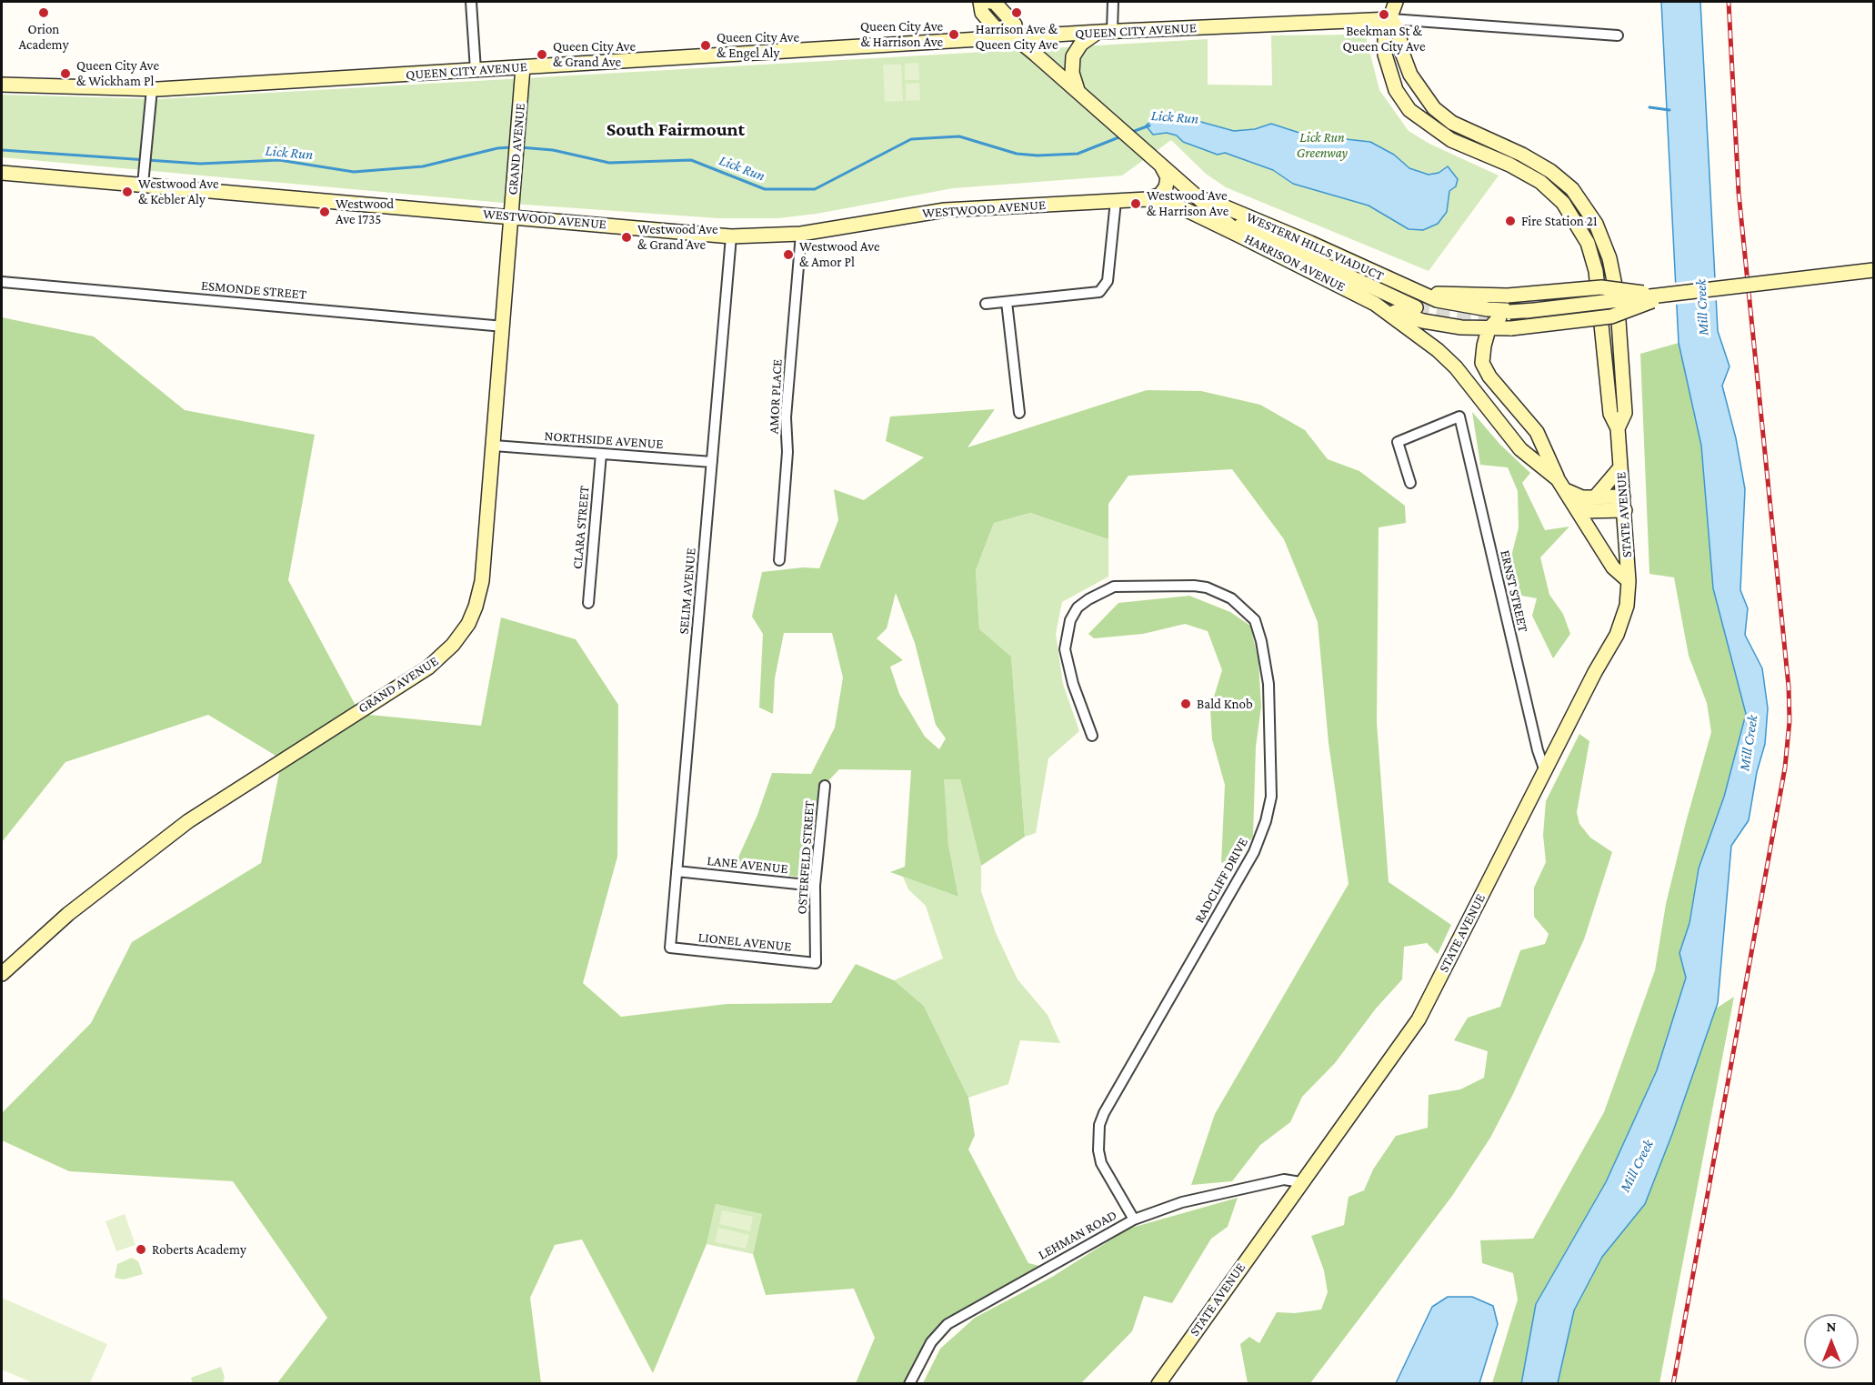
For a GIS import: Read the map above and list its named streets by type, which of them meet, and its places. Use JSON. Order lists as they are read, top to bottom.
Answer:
{
  "streets": {
    "main road": [
      "QUEEN CITY AVENUE",
      "GRAND AVENUE",
      "WESTWOOD AVENUE",
      "WESTERN HILLS VIADUCT",
      "HARRISON AVENUE",
      "STATE AVENUE"
    ],
    "street": [
      "ESMONDE STREET",
      "AMOR PLACE",
      "NORTHSIDE AVENUE",
      "CLARA STREET",
      "SELIM AVENUE",
      "ERNST STREET",
      "OSTERFELD STREET",
      "LANE AVENUE",
      "RADCLIFF DRIVE",
      "LIONEL AVENUE",
      "LEHMAN ROAD"
    ]
  },
  "crossings": [
    ["QUEEN CITY AVENUE", "GRAND AVENUE"],
    ["QUEEN CITY AVENUE", "HARRISON AVENUE"],
    ["QUEEN CITY AVENUE", "STATE AVENUE"],
    ["GRAND AVENUE", "WESTWOOD AVENUE"],
    ["GRAND AVENUE", "ESMONDE STREET"],
    ["GRAND AVENUE", "NORTHSIDE AVENUE"],
    ["WESTWOOD AVENUE", "HARRISON AVENUE"],
    ["WESTWOOD AVENUE", "AMOR PLACE"],
    ["WESTWOOD AVENUE", "SELIM AVENUE"],
    ["WESTERN HILLS VIADUCT", "HARRISON AVENUE"],
    ["HARRISON AVENUE", "STATE AVENUE"],
    ["NORTHSIDE AVENUE", "CLARA STREET"],
    ["NORTHSIDE AVENUE", "SELIM AVENUE"],
    ["STATE AVENUE", "ERNST STREET"],
    ["STATE AVENUE", "LEHMAN ROAD"],
    ["SELIM AVENUE", "LANE AVENUE"],
    ["SELIM AVENUE", "LIONEL AVENUE"],
    ["OSTERFELD STREET", "LANE AVENUE"],
    ["OSTERFELD STREET", "LIONEL AVENUE"],
    ["RADCLIFF DRIVE", "LEHMAN ROAD"]
  ],
  "districts": ["South Fairmount"],
  "water": ["Lick Run", "Mill Creek"],
  "parks": ["Lick Run Greenway"],
  "places": [
    "Orion Academy",
    "Harrison Ave & Queen City Ave",
    "Beekman St & Queen City Ave",
    "Queen City Ave & Harrison Ave",
    "Queen City Ave & Engel Aly",
    "Queen City Ave & Grand Ave",
    "Queen City Ave & Wickham Pl",
    "Westwood Ave & Kebler Aly",
    "Westwood Ave & Harrison Ave",
    "Westwood Ave 1735",
    "Fire Station 21",
    "Westwood Ave & Grand Ave",
    "Westwood Ave & Amor Pl",
    "Bald Knob",
    "Roberts Academy"
  ],
  "north": "top"
}
